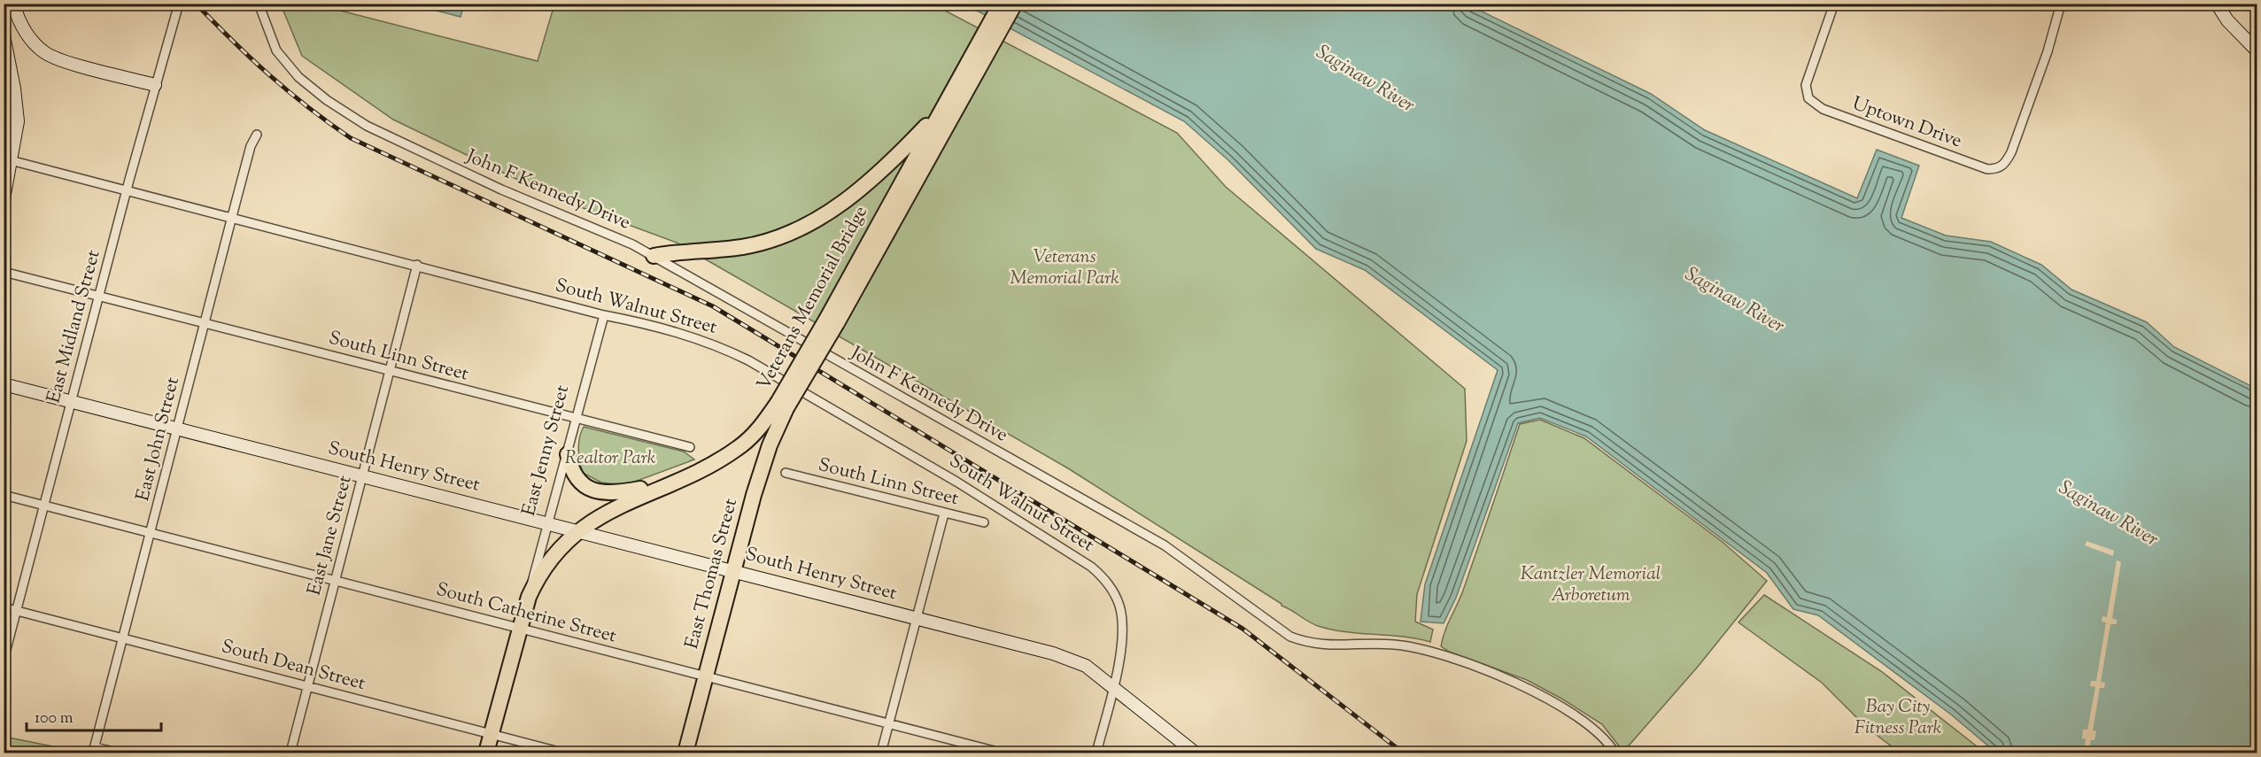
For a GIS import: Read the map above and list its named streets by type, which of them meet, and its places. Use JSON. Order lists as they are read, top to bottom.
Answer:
{
  "streets": {
    "highway": ["Veterans Memorial Bridge", "East Jenny Street", "East Thomas Street"],
    "street": [
      "Uptown Drive",
      "John F Kennedy Drive",
      "South Walnut Street",
      "East Midland Street",
      "South Linn Street",
      "East John Street",
      "South Henry Street",
      "East Jane Street",
      "South Catherine Street",
      "South Dean Street"
    ]
  },
  "crossings": [
    ["Veterans Memorial Bridge", "East Jenny Street"],
    ["Veterans Memorial Bridge", "South Henry Street"],
    ["Veterans Memorial Bridge", "East Thomas Street"],
    ["South Walnut Street", "East Midland Street"],
    ["South Walnut Street", "East John Street"],
    ["South Walnut Street", "East Jenny Street"],
    ["South Walnut Street", "South Henry Street"],
    ["South Walnut Street", "East Jane Street"],
    ["East Midland Street", "South Linn Street"],
    ["East Midland Street", "South Henry Street"],
    ["East Midland Street", "South Catherine Street"],
    ["East Midland Street", "South Dean Street"],
    ["South Linn Street", "East John Street"],
    ["South Linn Street", "East Jenny Street"],
    ["South Linn Street", "East Jane Street"],
    ["East John Street", "South Henry Street"],
    ["East John Street", "South Catherine Street"],
    ["East John Street", "South Dean Street"],
    ["East Jenny Street", "South Henry Street"],
    ["East Jenny Street", "South Catherine Street"],
    ["East Jenny Street", "South Dean Street"],
    ["South Henry Street", "East Jane Street"],
    ["South Henry Street", "East Thomas Street"],
    ["East Jane Street", "South Catherine Street"],
    ["East Jane Street", "South Dean Street"],
    ["East Thomas Street", "South Catherine Street"]
  ],
  "water": ["Saginaw River"],
  "parks": [
    "Veterans Memorial Park",
    "Realtor Park",
    "Kantzler Memorial Arboretum",
    "Bay City Fitness Park"
  ],
  "scale_bar": "100 m"
}
